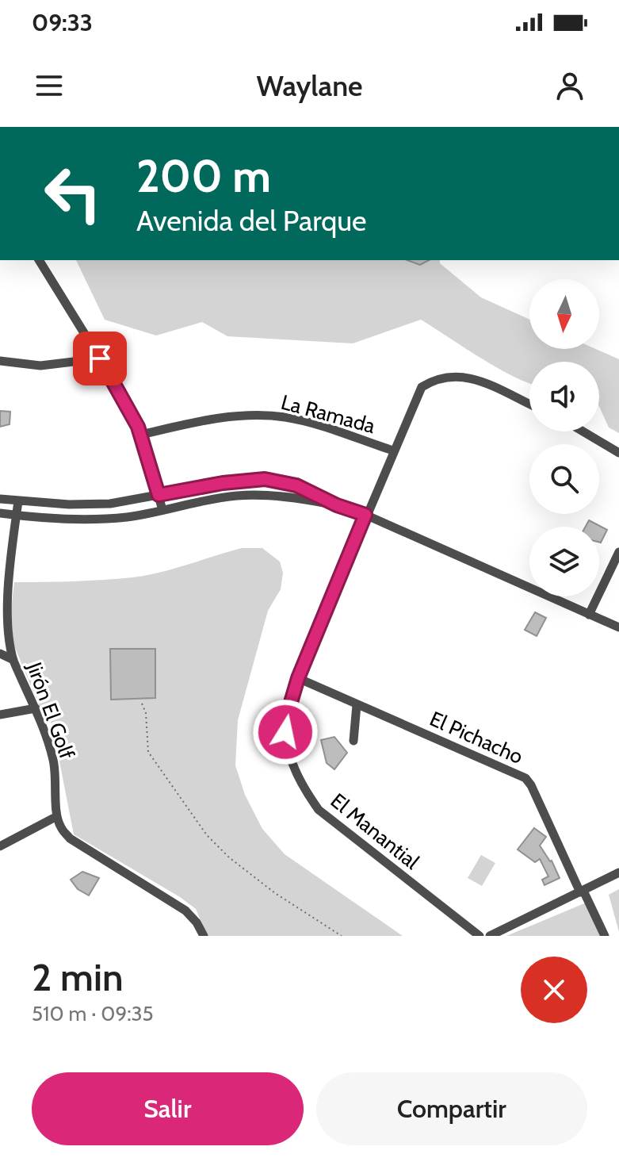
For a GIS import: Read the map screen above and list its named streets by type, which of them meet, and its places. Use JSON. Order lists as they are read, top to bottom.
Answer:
{
  "streets": {
    "street": [
      "La Ramada",
      "Jirón El Golf",
      "El Pichacho",
      "El Manantial"
    ]
  },
  "crossings": [
    ["La Ramada", "El Manantial"],
    ["El Pichacho", "El Manantial"]
  ],
  "north": "bottom",
  "page": {
    "status": "09:33",
    "header": "Waylane",
    "turn": ["200 m", "Avenida del Parque"],
    "heading": ["2 min", "510 m · 09:35"],
    "buttons": ["Salir", "Compartir"]
  }
}
